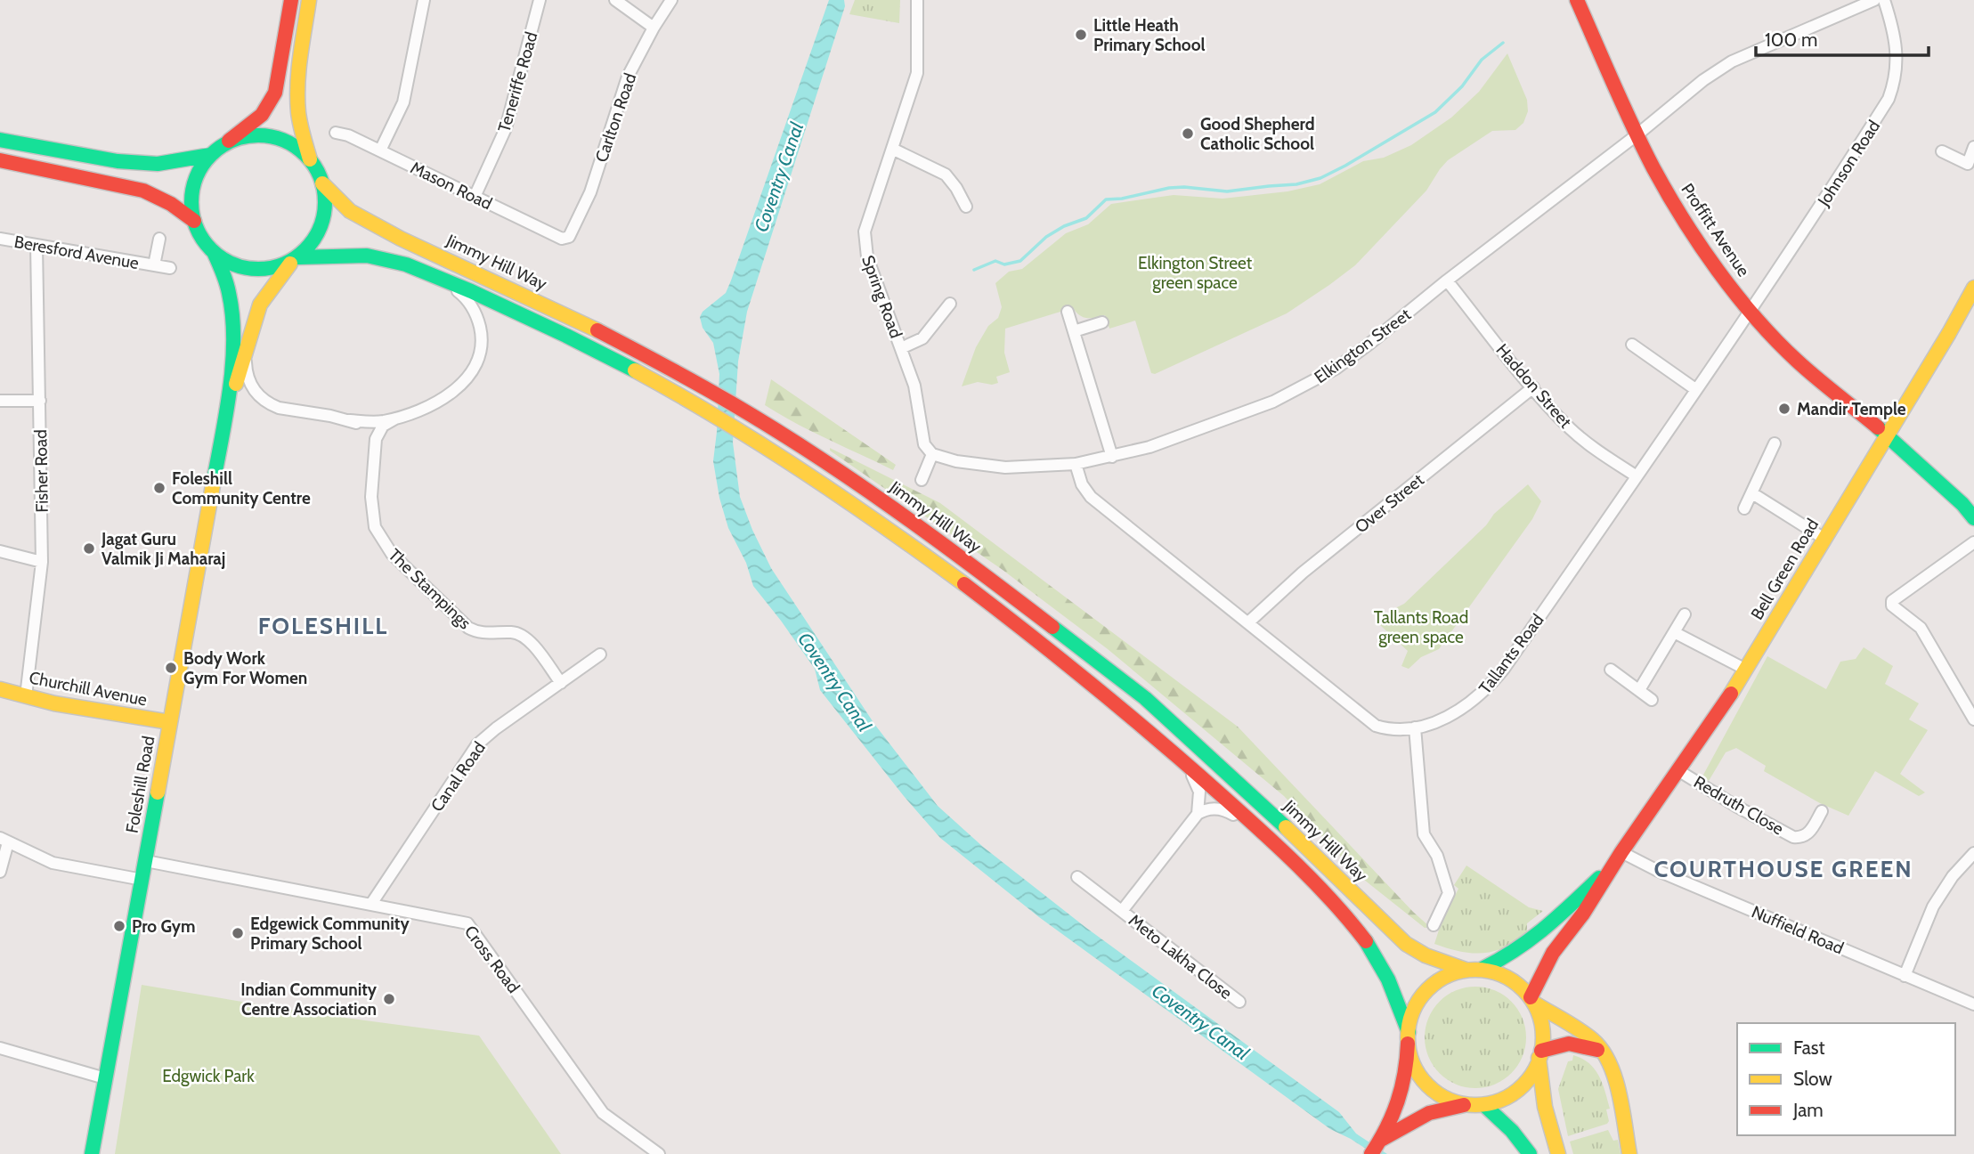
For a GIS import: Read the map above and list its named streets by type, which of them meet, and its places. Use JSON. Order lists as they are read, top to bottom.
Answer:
{
  "streets": {
    "main road": [
      "Proffitt Avenue",
      "Jimmy Hill Way",
      "Bell Green Road",
      "Churchill Avenue",
      "Foleshill Road"
    ],
    "street": [
      "Teneriffe Road",
      "Carlton Road",
      "Johnson Road",
      "Mason Road",
      "Beresford Avenue",
      "Spring Road",
      "Elkington Street",
      "Haddon Street",
      "Fisher Road",
      "Over Street",
      "The Stampings",
      "Tallants Road",
      "Canal Road",
      "Redruth Close",
      "Nuffield Road",
      "Meto Lakha Close",
      "Cross Road"
    ]
  },
  "crossings": [
    ["Teneriffe Road", "Mason Road"],
    ["Carlton Road", "Mason Road"],
    ["Johnson Road", "Proffitt Avenue"],
    ["Johnson Road", "Tallants Road"],
    ["Proffitt Avenue", "Elkington Street"],
    ["Proffitt Avenue", "Bell Green Road"],
    ["Proffitt Avenue", "Tallants Road"],
    ["Beresford Avenue", "Fisher Road"],
    ["Jimmy Hill Way", "Bell Green Road"],
    ["Jimmy Hill Way", "Foleshill Road"],
    ["Spring Road", "Elkington Street"],
    ["Elkington Street", "Haddon Street"],
    ["Elkington Street", "Tallants Road"],
    ["Haddon Street", "Over Street"],
    ["Haddon Street", "Tallants Road"],
    ["Fisher Road", "Churchill Avenue"],
    ["Over Street", "Tallants Road"],
    ["Bell Green Road", "Redruth Close"],
    ["Bell Green Road", "Nuffield Road"],
    ["The Stampings", "Canal Road"],
    ["Churchill Avenue", "Foleshill Road"],
    ["Canal Road", "Cross Road"],
    ["Foleshill Road", "Cross Road"]
  ],
  "districts": ["FOLESHILL", "COURTHOUSE GREEN"],
  "water": ["Coventry Canal"],
  "parks": ["Elkington Street green space", "Tallants Road green space", "Edgwick Park"],
  "places": [
    "Little Heath Primary School",
    "Good Shepherd Catholic School",
    "Mandir Temple",
    "Foleshill Community Centre",
    "Jagat Guru Valmik Ji Maharaj",
    "Body Work Gym For Women",
    "Pro Gym",
    "Edgewick Community Primary School",
    "Indian Community Centre Association"
  ],
  "legend": ["Fast", "Slow", "Jam"],
  "scale_bar": "100 m"
}
